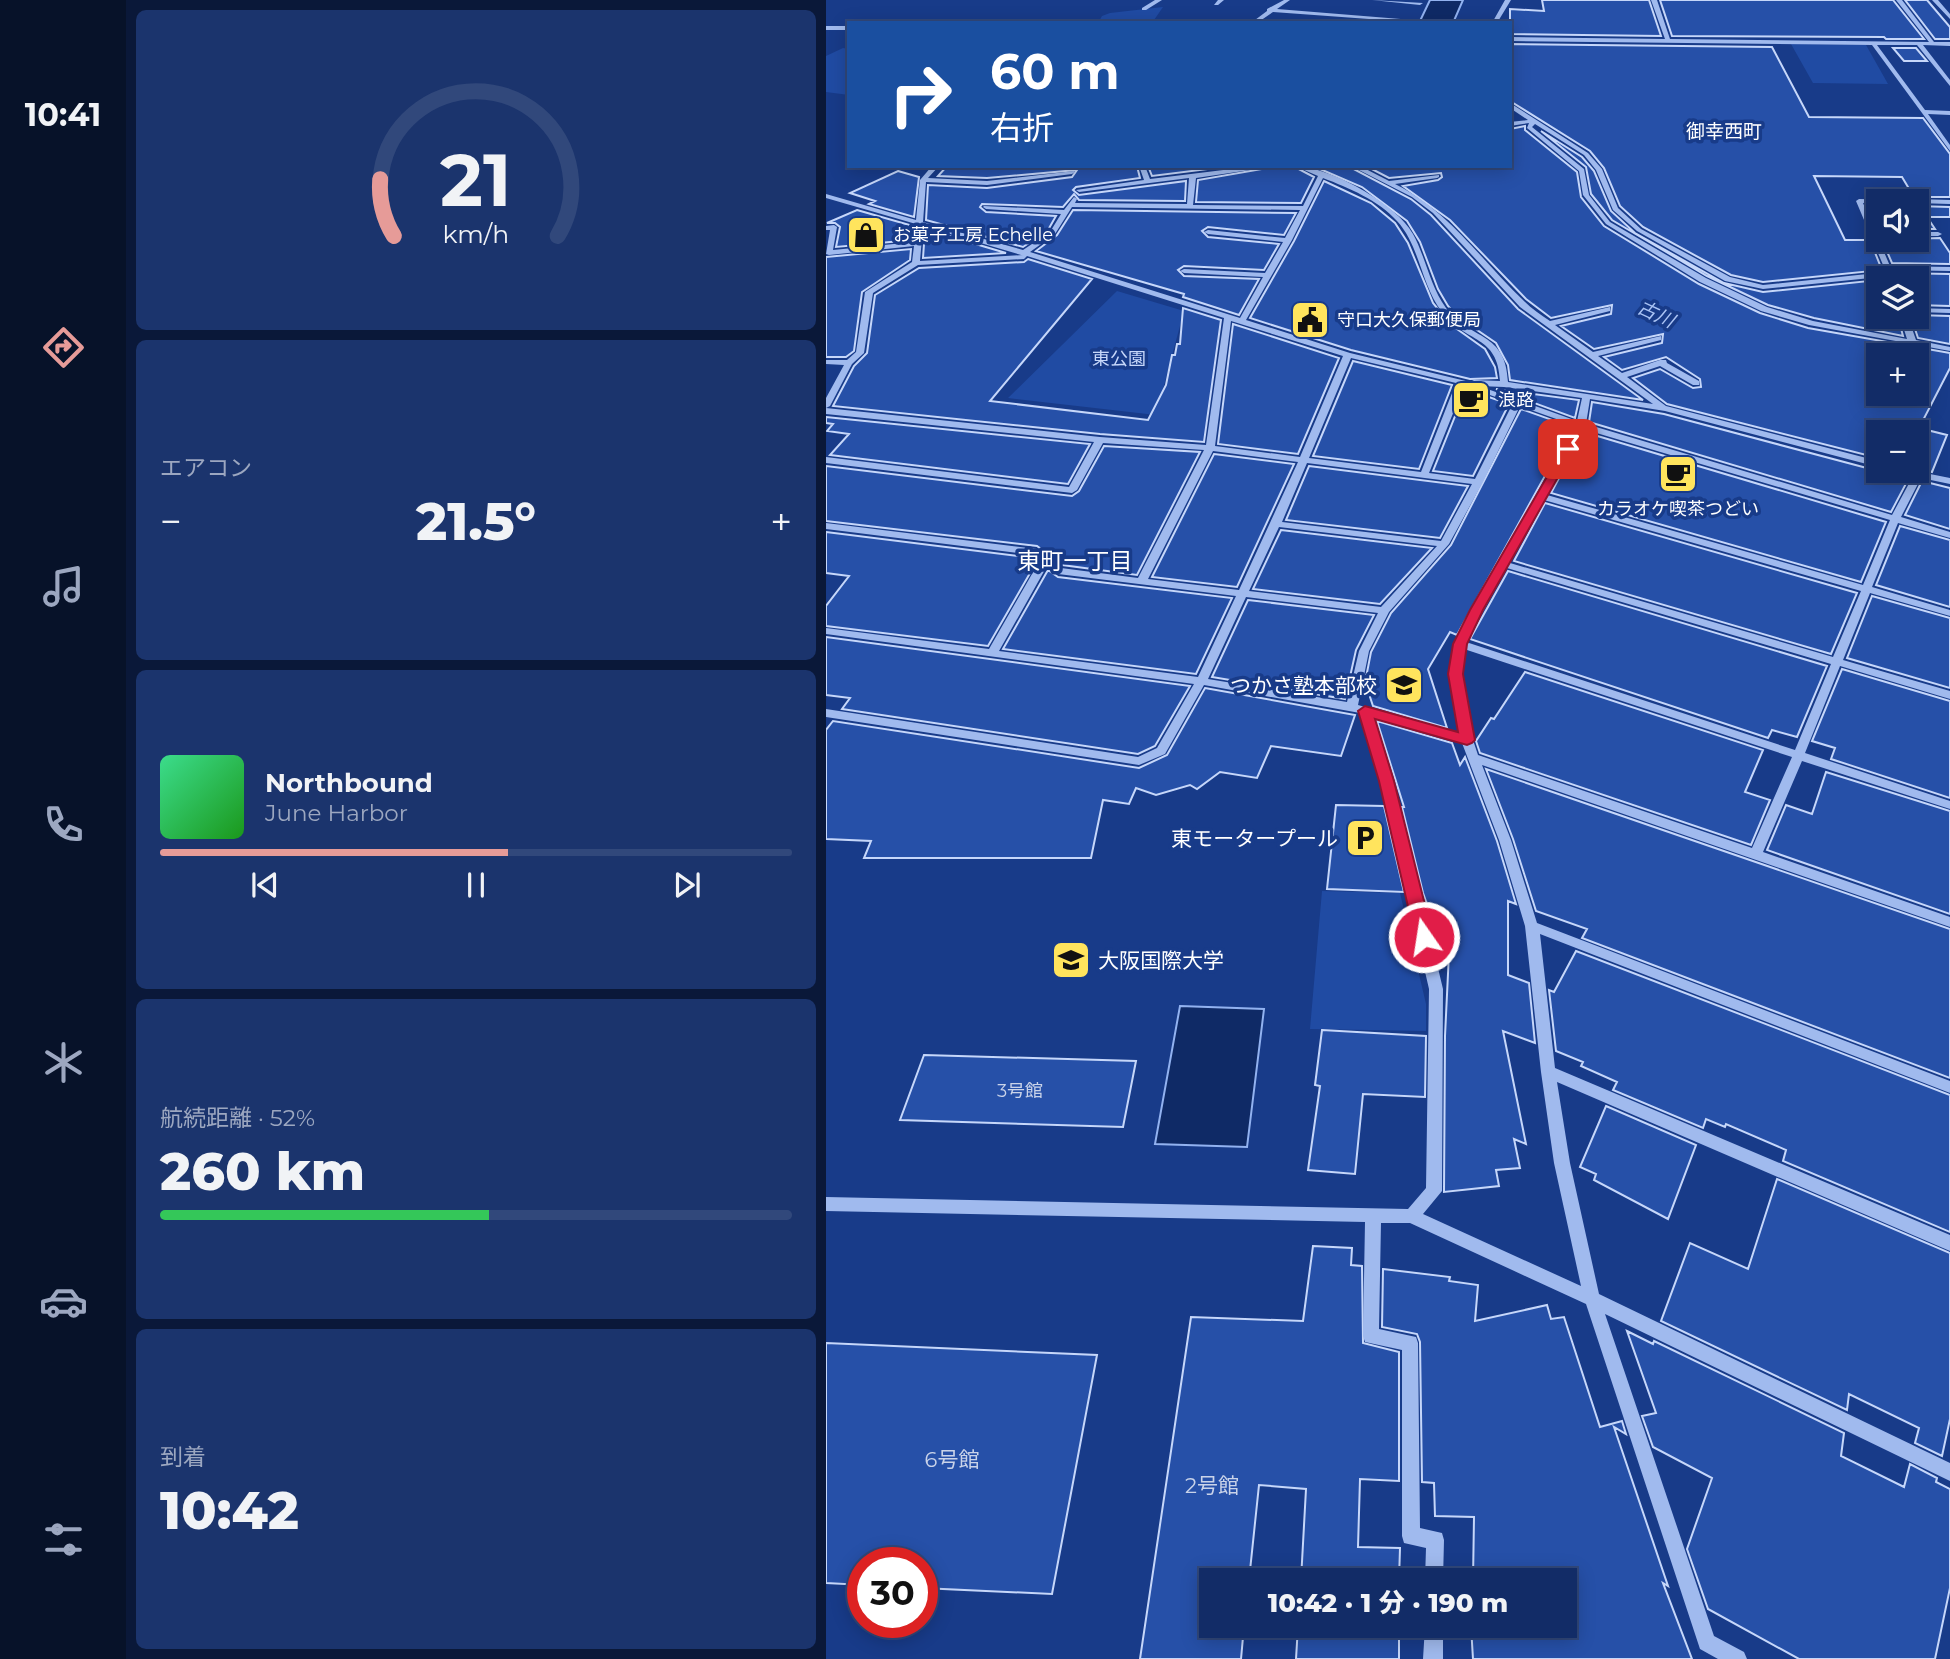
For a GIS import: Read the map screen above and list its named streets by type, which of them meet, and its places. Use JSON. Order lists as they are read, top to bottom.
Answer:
{
  "districts": ["御幸西町", "東町一丁目"],
  "water": ["古川"],
  "parks": ["東公園"],
  "places": {
    "shop": ["お菓子工房 Echelle"],
    "public building": ["守口大久保郵便局"],
    "cafe": ["浪路", "カラオケ喫茶つどい"],
    "school or university": ["つかさ塾本部校", "大阪国際大学"],
    "parking": ["東モータープール"]
  },
  "house_numbers": ["3号館", "6号館", "2号館"],
  "page": {
    "tabs": "10:41",
    "turn": ["60 m", "右折"],
    "map_buttons": ["+", "−"],
    "tile": [
      "エアコン",
      ["航続距離 · 52%", "260 km"],
      ["到着", "10:42"]
    ],
    "heat": ["−", "21.5°", "+"],
    "song": ["Northbound", "June Harbor"],
    "limit": "30",
    "trip": "10:42 · 1 分 · 190 m",
    "gauge": ["21", "km/h"]
  }
}
